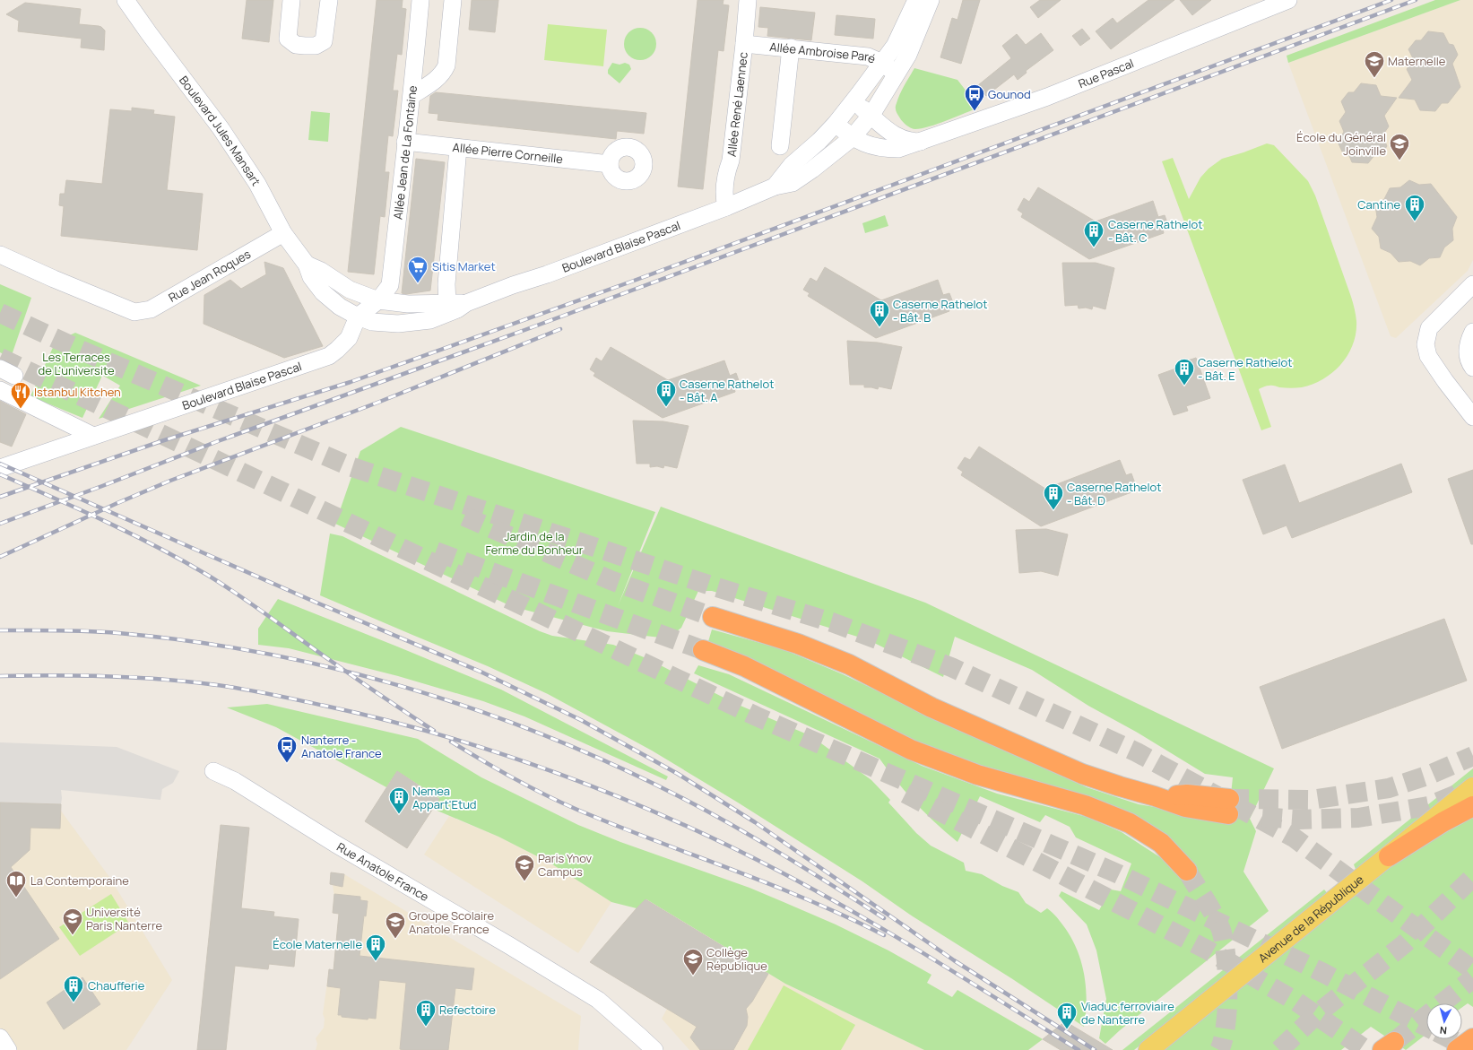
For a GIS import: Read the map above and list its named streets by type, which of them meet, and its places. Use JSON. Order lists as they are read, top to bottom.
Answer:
{
  "streets": {
    "main road": ["Avenue de la République"],
    "street": [
      "Allée Ambroise Paré",
      "Rue Pascal",
      "Allée René Laennec",
      "Boulevard Jules Mansart",
      "Allée Jean de La Fontaine",
      "Allée Pierre Corneille",
      "Boulevard Blaise Pascal",
      "Rue Jean Roques",
      "Rue Anatole France"
    ]
  },
  "crossings": [
    ["Allée Ambroise Paré", "Allée René Laennec"],
    ["Allée Ambroise Paré", "Boulevard Blaise Pascal"],
    ["Rue Pascal", "Boulevard Blaise Pascal"],
    ["Allée René Laennec", "Boulevard Blaise Pascal"],
    ["Boulevard Jules Mansart", "Allée Jean de La Fontaine"],
    ["Boulevard Jules Mansart", "Boulevard Blaise Pascal"],
    ["Boulevard Jules Mansart", "Rue Jean Roques"],
    ["Allée Jean de La Fontaine", "Allée Pierre Corneille"],
    ["Allée Jean de La Fontaine", "Boulevard Blaise Pascal"]
  ],
  "parks": ["Les Terraces de L'universite", "Jardin de la Ferme du Bonheur"],
  "places": {
    "school or university": [
      "Maternelle",
      "École du Général Joinville",
      "Paris Ynov Campus",
      "Université Paris Nanterre",
      "Groupe Scolaire Anatole France",
      "Collège République"
    ],
    "bus stop": ["Gounod", "Nanterre - Anatole France"],
    "building": [
      "Cantine",
      "Caserne Rathelot - Bât. C",
      "Caserne Rathelot - Bât. B",
      "Caserne Rathelot - Bât. E",
      "Caserne Rathelot - Bât. A",
      "Caserne Rathelot - Bât. D",
      "Nemea Appart'Etud",
      "École Maternelle",
      "Chaufferie",
      "Refectoire",
      "Viaduc ferroviaire de Nanterre"
    ],
    "supermarket": ["Sitis Market"],
    "restaurant": ["Istanbul Kitchen"],
    "library": ["La Contemporaine"]
  },
  "north": "bottom"
}
